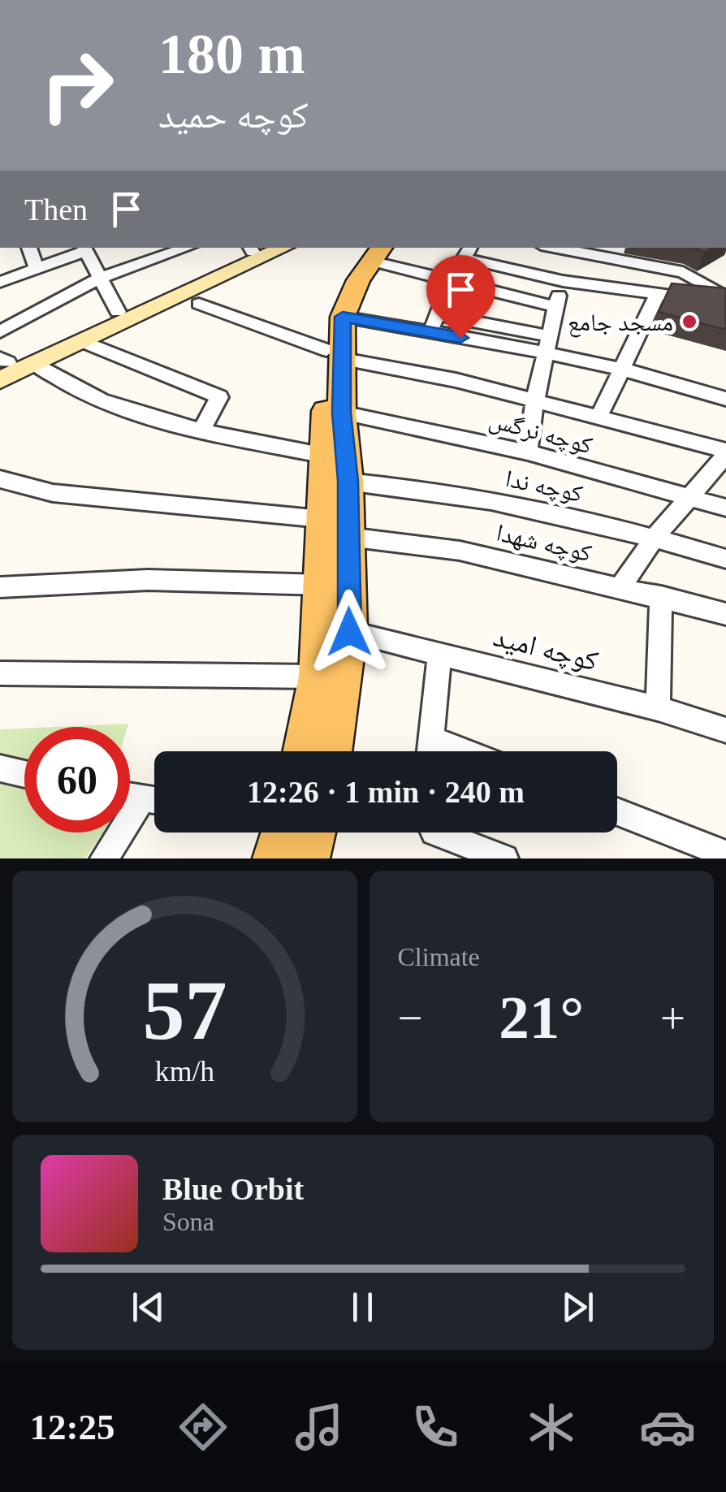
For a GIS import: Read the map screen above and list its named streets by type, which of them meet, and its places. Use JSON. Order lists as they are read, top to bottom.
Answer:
{
  "streets": {
    "street": [
      "کوچه نرگس",
      "کوچه ندا",
      "کوچه شهدا",
      "کوچه امید"
    ]
  },
  "places": ["مسجد جامع"],
  "page": {
    "turn": ["180 m", "کوچه حمید"],
    "then": "Then",
    "limit": "60",
    "trip": "12:26 · 1 min · 240 m",
    "tile": "Climate",
    "heat": ["−", "21°", "+"],
    "song": ["Blue Orbit", "Sona"],
    "tabs": "12:25",
    "gauge": ["57", "km/h"]
  }
}
